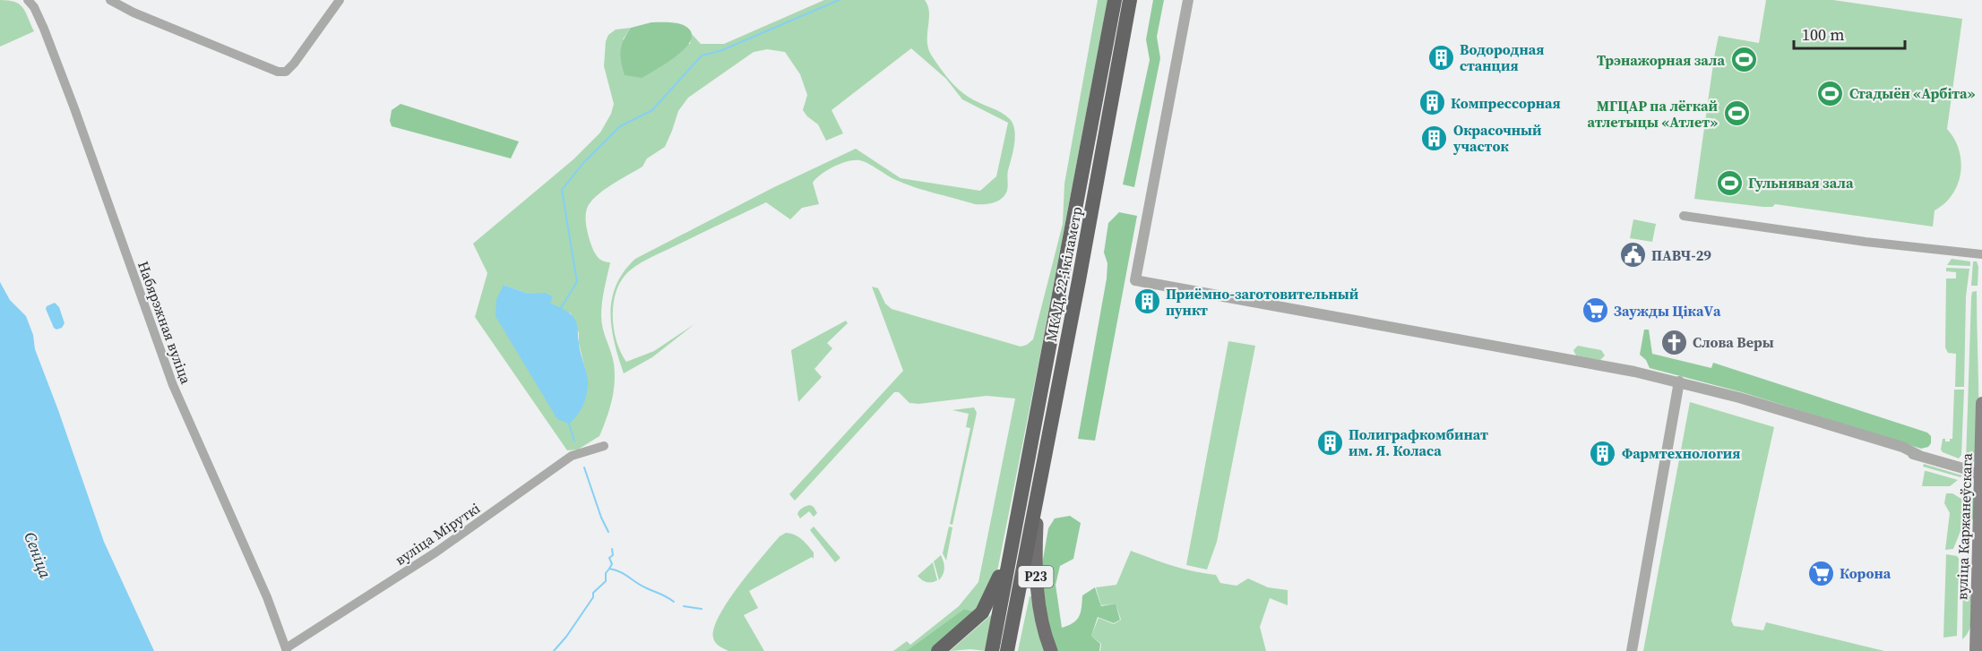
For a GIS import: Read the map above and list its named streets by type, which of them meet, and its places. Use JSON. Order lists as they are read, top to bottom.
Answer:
{
  "streets": {
    "highway": ["МКАД, 22-і кіламетр", "Р23"],
    "main road": ["вуліца Каржанеўскага"],
    "street": ["Набярэжная вуліца", "вуліца Міруткі"]
  },
  "crossings": [
    ["МКАД, 22-і кіламетр", "Р23"],
    ["Набярэжная вуліца", "вуліца Міруткі"]
  ],
  "water": ["Сеніца"],
  "places": {
    "building": [
      "Водородная станция",
      "Компрессорная",
      "Окрасочный участок",
      "Приёмно-заготовительный пункт",
      "Полиграфкомбинат им. Я. Коласа",
      "Фармтехнология"
    ],
    "sports": [
      "Трэнажорная зала",
      "Стадыён «Арбіта»",
      "МГЦАР па лёгкай атлетыцы «Атлет»",
      "Гульнявая зала"
    ],
    "public building": ["ПАВЧ-29"],
    "supermarket": ["Заужды ЦікаVа", "Корона"],
    "church": ["Слова Веры"]
  },
  "scale_bar": "100 m"
}
